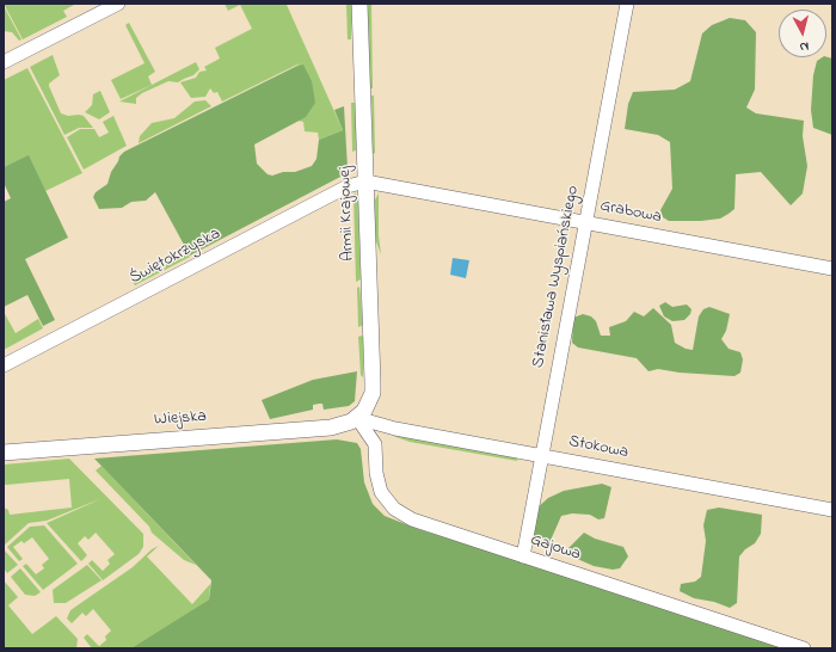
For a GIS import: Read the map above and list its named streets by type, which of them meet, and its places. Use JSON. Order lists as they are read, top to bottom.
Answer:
{
  "streets": {
    "street": [
      "Grabowa",
      "Armii Krajowej",
      "Świętokrzyska",
      "Stanisława Wyspiańskiego",
      "Wiejska",
      "Stokowa",
      "Gajowa"
    ]
  },
  "crossings": [
    ["Grabowa", "Armii Krajowej"],
    ["Grabowa", "Świętokrzyska"],
    ["Grabowa", "Stanisława Wyspiańskiego"],
    ["Armii Krajowej", "Świętokrzyska"],
    ["Armii Krajowej", "Wiejska"],
    ["Armii Krajowej", "Stokowa"],
    ["Armii Krajowej", "Gajowa"],
    ["Stanisława Wyspiańskiego", "Stokowa"],
    ["Stanisława Wyspiańskiego", "Gajowa"],
    ["Wiejska", "Stokowa"],
    ["Wiejska", "Gajowa"],
    ["Stokowa", "Gajowa"]
  ],
  "north": "bottom"
}
